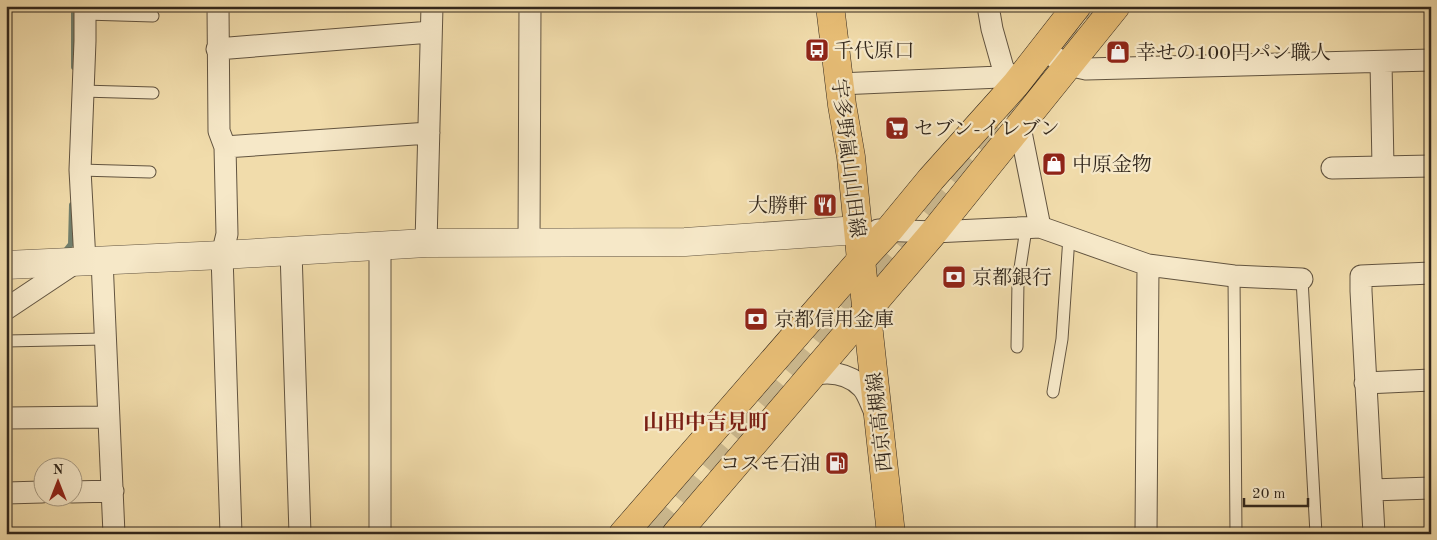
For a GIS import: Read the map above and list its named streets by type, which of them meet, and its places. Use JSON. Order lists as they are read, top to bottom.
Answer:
{
  "streets": {
    "main road": ["宇多野嵐山山田線", "西京高槻線"]
  },
  "crossings": [
    ["宇多野嵐山山田線", "西京高槻線"]
  ],
  "districts": ["山田中吉見町"],
  "places": {
    "bus stop": ["千代原口"],
    "shop": ["幸せの100円パン職人", "中原金物"],
    "supermarket": ["セブン-イレブン"],
    "restaurant": ["大勝軒"],
    "bank": ["京都銀行", "京都信用金庫"],
    "fuel station": ["コスモ石油"]
  },
  "scale_bar": "20 m",
  "north": "top"
}
